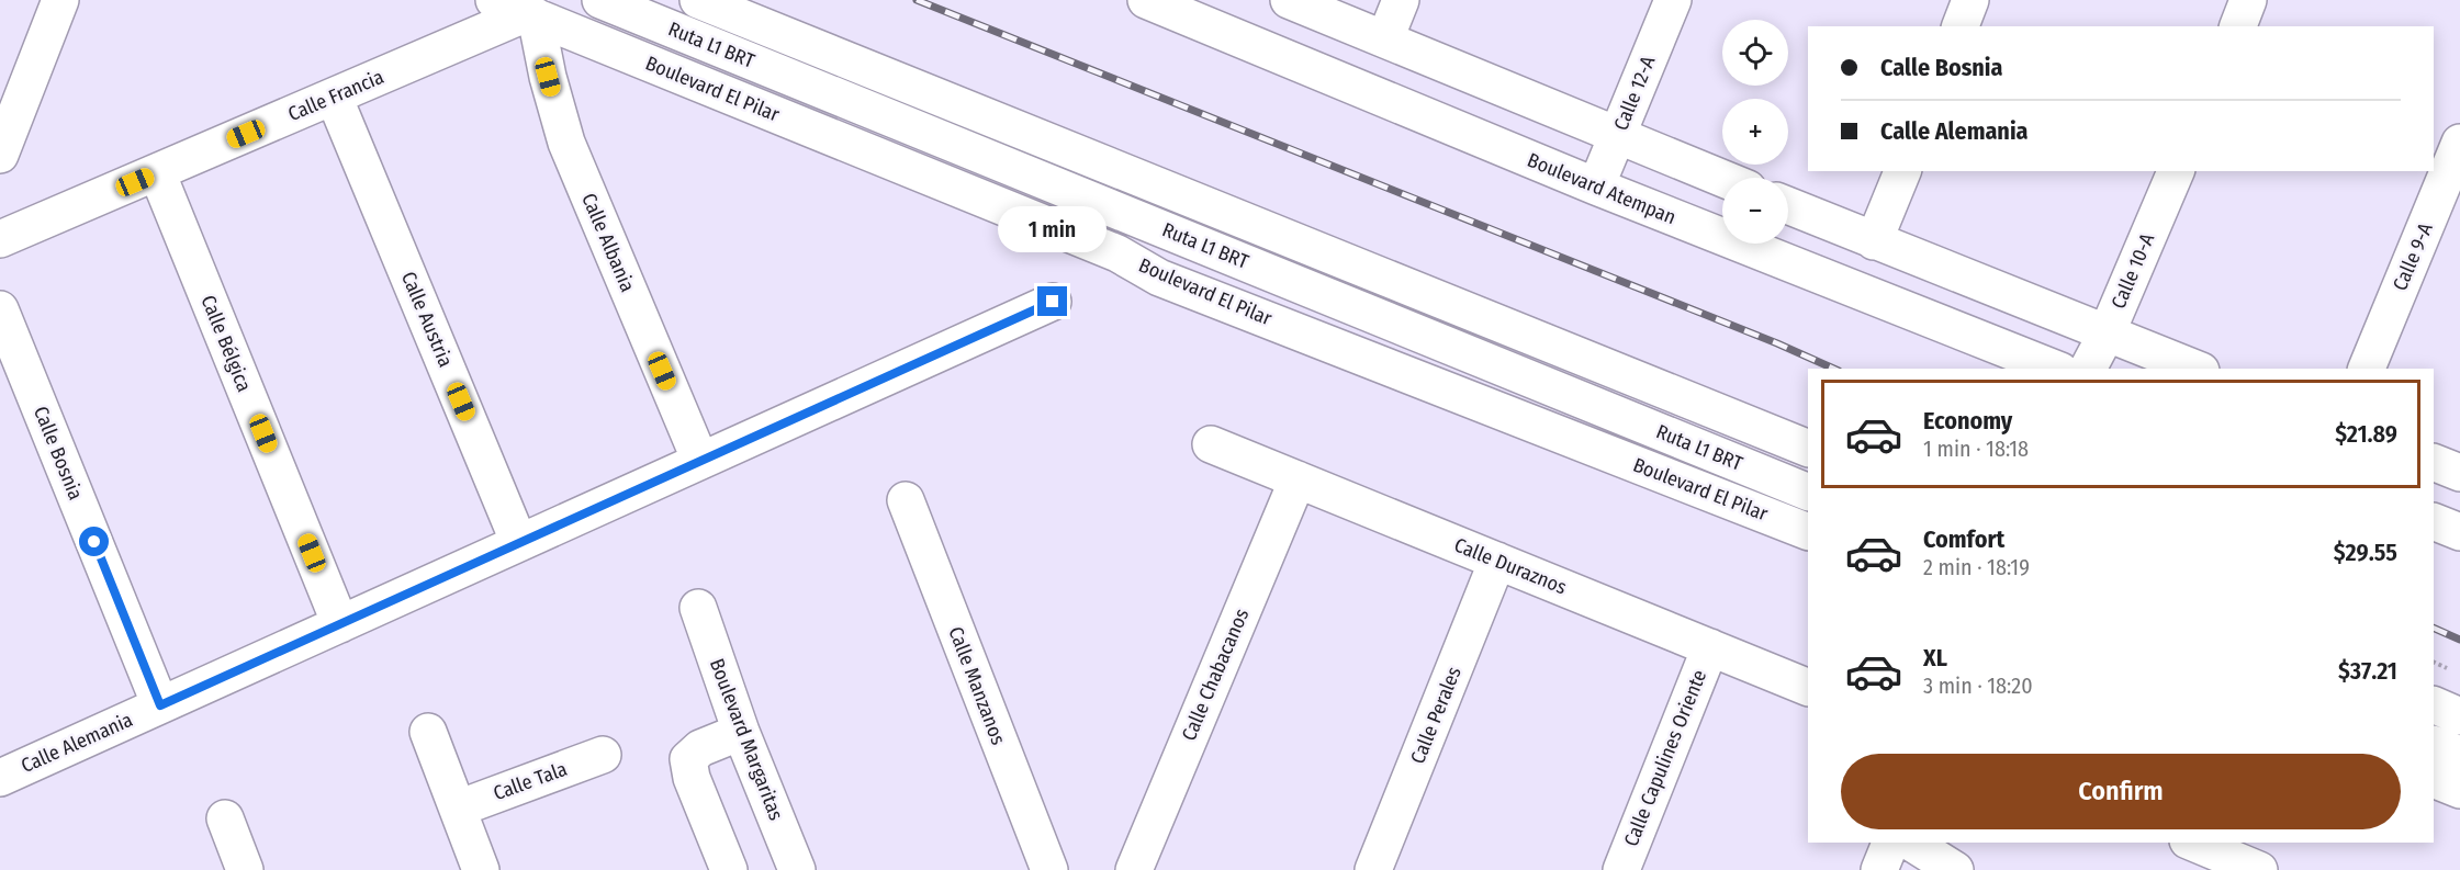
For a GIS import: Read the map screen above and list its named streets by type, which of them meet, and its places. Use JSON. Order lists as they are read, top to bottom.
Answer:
{
  "streets": {
    "street": [
      "Ruta L1 BRT",
      "Boulevard El Pilar",
      "Calle 12-A",
      "Calle Francia",
      "Boulevard Atempan",
      "Calle Albania",
      "Calle 9-A",
      "Calle 10-A",
      "Calle Austria",
      "Calle Bélgica",
      "Calle Bosnia",
      "Calle Duraznos",
      "Calle Chabacanos",
      "Calle Manzanos",
      "Calle Perales",
      "Boulevard Margaritas",
      "Calle Alemania",
      "Calle Capulines Oriente",
      "Calle Tala"
    ]
  },
  "crossings": [
    ["Boulevard El Pilar", "Calle Francia"],
    ["Boulevard El Pilar", "Calle Albania"],
    ["Calle 12-A", "Boulevard Atempan"],
    ["Calle Francia", "Calle Albania"],
    ["Calle Francia", "Calle Austria"],
    ["Calle Francia", "Calle Bélgica"],
    ["Calle Albania", "Calle Alemania"],
    ["Calle Austria", "Calle Alemania"],
    ["Calle Bélgica", "Calle Alemania"],
    ["Calle Bosnia", "Calle Alemania"],
    ["Calle Duraznos", "Calle Chabacanos"],
    ["Calle Duraznos", "Calle Perales"],
    ["Calle Duraznos", "Calle Capulines Oriente"]
  ],
  "page": {
    "map_buttons": ["+", "−"],
    "banner": ["Calle Bosnia", "Calle Alemania"],
    "bubble": "1 min",
    "list": [
      {
        "name": "Economy",
        "note": "1 min · 18:18",
        "value": "$21.89"
      },
      {
        "name": "Comfort",
        "note": "2 min · 18:19",
        "value": "$29.55"
      },
      {
        "name": "XL",
        "note": "3 min · 18:20",
        "value": "$37.21"
      }
    ],
    "buttons": "Confirm"
  }
}
